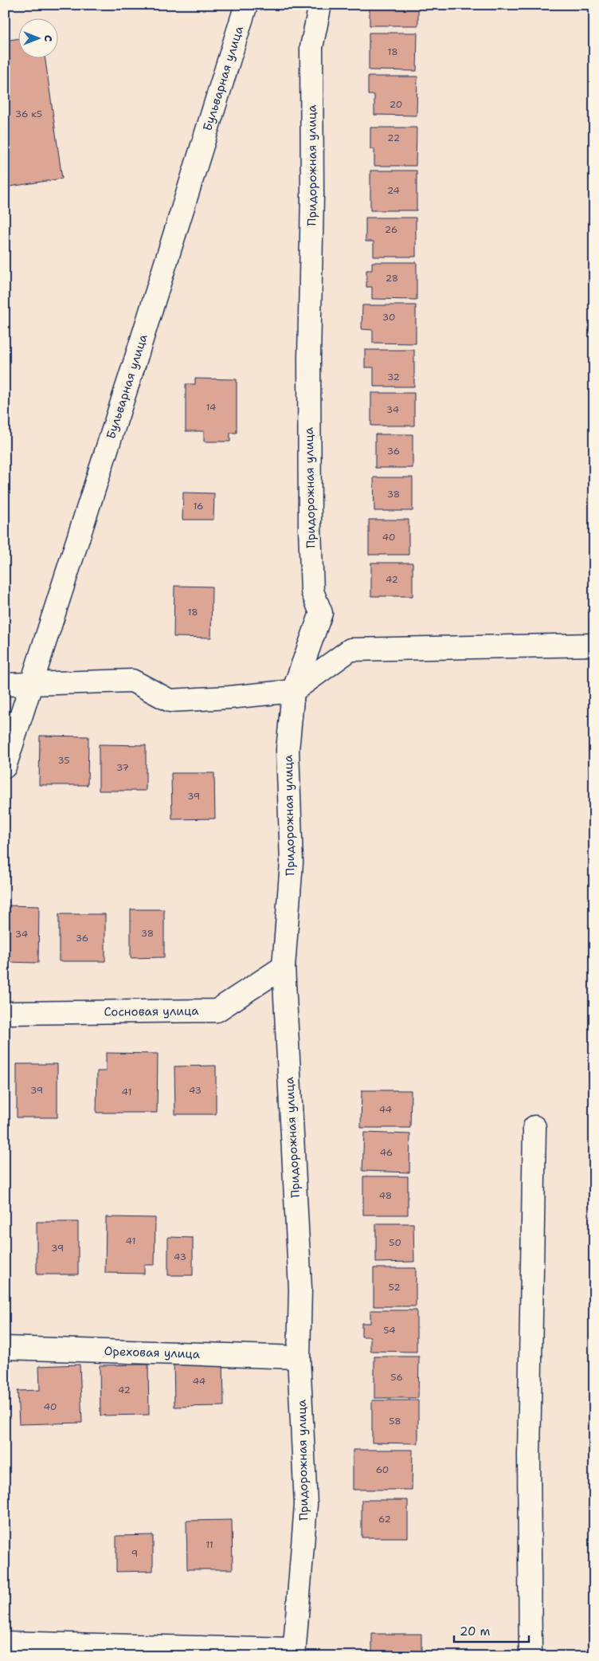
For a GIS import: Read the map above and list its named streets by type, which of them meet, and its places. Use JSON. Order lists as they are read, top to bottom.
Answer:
{
  "streets": {
    "street": [
      "Бульварная улица",
      "Придорожная улица",
      "Сосновая улица",
      "Ореховая улица"
    ]
  },
  "crossings": [
    ["Придорожная улица", "Сосновая улица"],
    ["Придорожная улица", "Ореховая улица"]
  ],
  "house_numbers": [
    "18",
    "20",
    "36 к5",
    "22",
    "24",
    "26",
    "28",
    "30",
    "32",
    "14",
    "34",
    "36",
    "38",
    "16",
    "40",
    "42",
    "18",
    "35",
    "37",
    "39",
    "38",
    "34",
    "36",
    "39",
    "43",
    "41",
    "44",
    "46",
    "48",
    "41",
    "50",
    "39",
    "43",
    "52",
    "54",
    "56",
    "44",
    "42",
    "40",
    "58",
    "60",
    "62",
    "11",
    "9"
  ],
  "scale_bar": "20 m",
  "north": "right"
}
